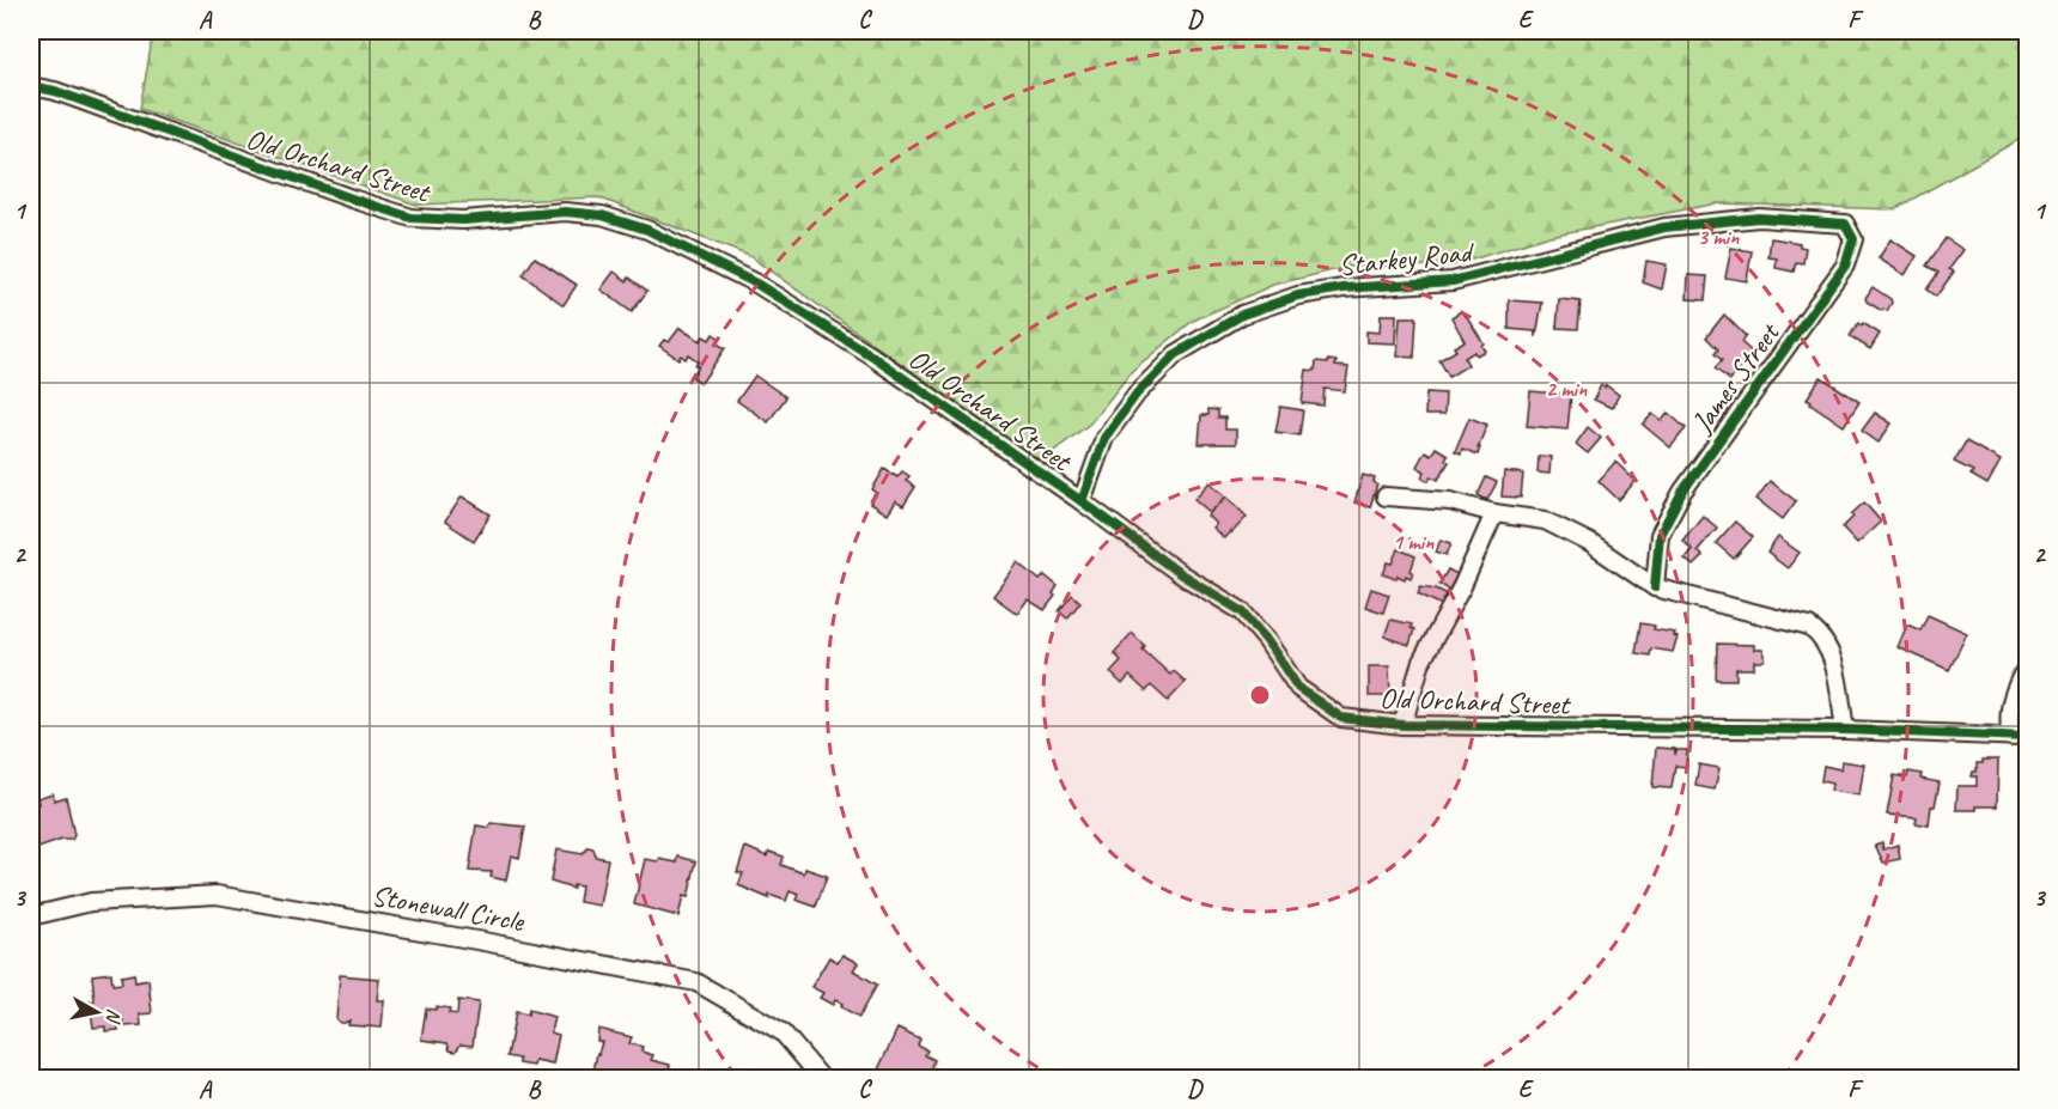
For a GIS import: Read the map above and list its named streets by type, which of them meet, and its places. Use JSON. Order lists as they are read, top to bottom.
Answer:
{
  "streets": {
    "street": [
      "Old Orchard Street",
      "Starkey Road",
      "James Street",
      "Stonewall Circle"
    ]
  },
  "crossings": [
    ["Old Orchard Street", "Starkey Road"],
    ["Starkey Road", "James Street"]
  ],
  "north": "right",
  "grid": {
    "columns": [
      "A",
      "B",
      "C",
      "D",
      "E",
      "F"
    ],
    "rows": ["1", "2", "3"]
  },
  "rings": ["3 min", "2 min", "1 min"]
}
